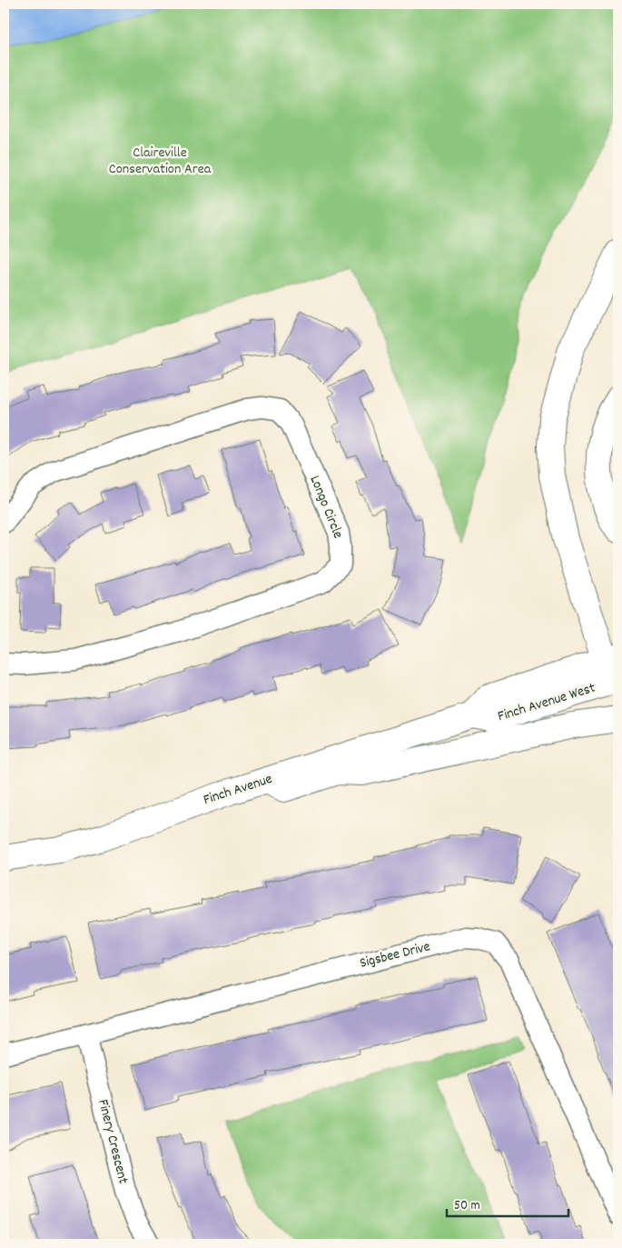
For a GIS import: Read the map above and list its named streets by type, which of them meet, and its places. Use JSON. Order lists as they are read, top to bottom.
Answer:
{
  "streets": {
    "main road": ["Finch Avenue West", "Finch Avenue"],
    "street": ["Longo Circle", "Sigsbee Drive", "Finery Crescent"]
  },
  "crossings": [
    ["Finch Avenue West", "Finch Avenue"],
    ["Sigsbee Drive", "Finery Crescent"]
  ],
  "parks": ["Claireville Conservation Area"],
  "scale_bar": "50 m"
}
